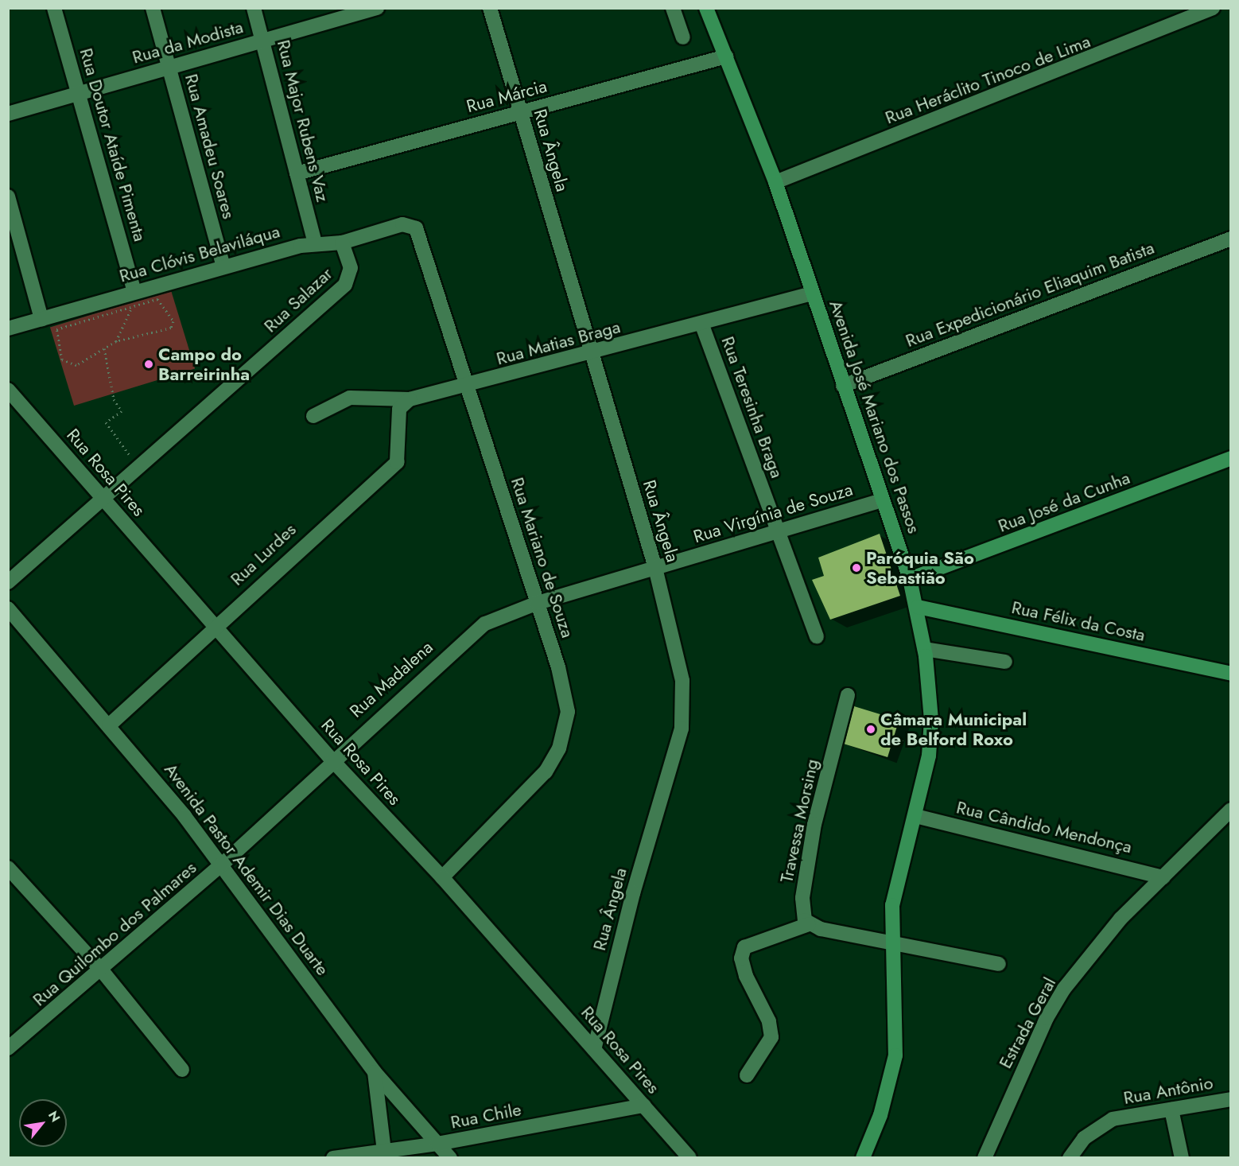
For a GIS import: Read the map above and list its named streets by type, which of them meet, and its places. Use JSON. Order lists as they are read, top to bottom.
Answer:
{
  "streets": {
    "main road": ["Avenida José Mariano dos Passos", "Rua José da Cunha", "Rua Félix da Costa"],
    "street": [
      "Rua da Modista",
      "Rua Heráclito Tinoco de Lima",
      "Rua Márcia",
      "Rua Major Rubens Vaz",
      "Rua Doutor Ataíde Pimenta",
      "Rua Amadeu Soares",
      "Rua Ângela",
      "Rua Clóvis Belaviláqua",
      "Rua Expedicionário Eliaquim Batista",
      "Rua Salazar",
      "Rua Matias Braga",
      "Rua Teresinha Braga",
      "Rua Rosa Pires",
      "Rua Virgínia de Souza",
      "Rua Lurdes",
      "Rua Mariano de Souza",
      "Rua Madalena",
      "Travessa Morsing",
      "Rua Cândido Mendonça",
      "Avenida Pastor Ademir Dias Duarte",
      "Rua Quilombo dos Palmares",
      "Estrada Geral",
      "Rua Antônio",
      "Rua Chile"
    ]
  },
  "crossings": [
    ["Rua da Modista", "Rua Major Rubens Vaz"],
    ["Rua da Modista", "Rua Doutor Ataíde Pimenta"],
    ["Rua da Modista", "Rua Amadeu Soares"],
    ["Rua Heráclito Tinoco de Lima", "Avenida José Mariano dos Passos"],
    ["Rua Márcia", "Rua Major Rubens Vaz"],
    ["Rua Márcia", "Rua Ângela"],
    ["Rua Márcia", "Avenida José Mariano dos Passos"],
    ["Rua Major Rubens Vaz", "Rua Clóvis Belaviláqua"],
    ["Rua Doutor Ataíde Pimenta", "Rua Clóvis Belaviláqua"],
    ["Rua Amadeu Soares", "Rua Clóvis Belaviláqua"],
    ["Rua Ângela", "Rua Matias Braga"],
    ["Rua Ângela", "Rua Rosa Pires"],
    ["Rua Ângela", "Rua Virgínia de Souza"],
    ["Rua Clóvis Belaviláqua", "Rua Salazar"],
    ["Rua Clóvis Belaviláqua", "Rua Mariano de Souza"],
    ["Rua Expedicionário Eliaquim Batista", "Avenida José Mariano dos Passos"],
    ["Rua Salazar", "Rua Rosa Pires"],
    ["Rua Matias Braga", "Rua Teresinha Braga"],
    ["Rua Matias Braga", "Avenida José Mariano dos Passos"],
    ["Rua Matias Braga", "Rua Lurdes"],
    ["Rua Matias Braga", "Rua Mariano de Souza"],
    ["Rua Teresinha Braga", "Rua Virgínia de Souza"],
    ["Avenida José Mariano dos Passos", "Rua José da Cunha"],
    ["Avenida José Mariano dos Passos", "Rua Virgínia de Souza"],
    ["Avenida José Mariano dos Passos", "Rua Félix da Costa"],
    ["Avenida José Mariano dos Passos", "Rua Cândido Mendonça"],
    ["Rua Rosa Pires", "Rua Lurdes"],
    ["Rua Rosa Pires", "Rua Mariano de Souza"],
    ["Rua Rosa Pires", "Rua Madalena"],
    ["Rua Rosa Pires", "Rua Chile"],
    ["Rua Virgínia de Souza", "Rua Mariano de Souza"],
    ["Rua Virgínia de Souza", "Rua Madalena"],
    ["Rua Lurdes", "Avenida Pastor Ademir Dias Duarte"],
    ["Rua Mariano de Souza", "Rua Madalena"],
    ["Rua Madalena", "Avenida Pastor Ademir Dias Duarte"],
    ["Rua Madalena", "Rua Quilombo dos Palmares"],
    ["Rua Cândido Mendonça", "Estrada Geral"],
    ["Avenida Pastor Ademir Dias Duarte", "Rua Quilombo dos Palmares"],
    ["Avenida Pastor Ademir Dias Duarte", "Rua Chile"]
  ],
  "places": ["Campo do Barreirinha", "Paróquia São Sebastião", "Câmara Municipal de Belford Roxo"],
  "north": "top right"
}
